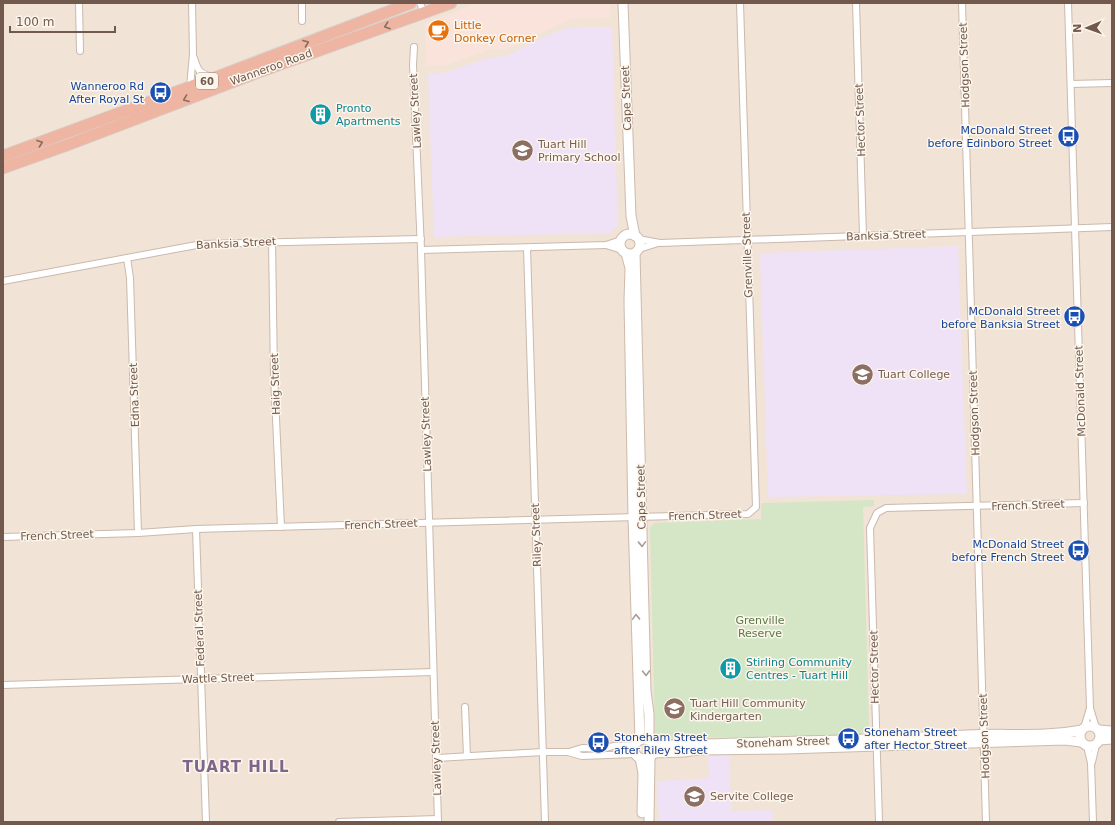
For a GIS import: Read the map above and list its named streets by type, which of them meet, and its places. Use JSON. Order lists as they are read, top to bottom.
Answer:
{
  "streets": {
    "highway": ["Wanneroo Road", "60"],
    "street": [
      "Hodgson Street",
      "Cape Street",
      "Lawley Street",
      "Hector Street",
      "Banksia Street",
      "Grenville Street",
      "Haig Street",
      "McDonald Street",
      "Edna Street",
      "French Street",
      "Riley Street",
      "Federal Street",
      "Wattle Street",
      "Stoneham Street"
    ]
  },
  "crossings": [
    ["Hodgson Street", "Banksia Street"],
    ["Hodgson Street", "French Street"],
    ["Hodgson Street", "Stoneham Street"],
    ["Cape Street", "Banksia Street"],
    ["Cape Street", "French Street"],
    ["Cape Street", "Stoneham Street"],
    ["Lawley Street", "Banksia Street"],
    ["Lawley Street", "French Street"],
    ["Lawley Street", "Wattle Street"],
    ["Lawley Street", "Stoneham Street"],
    ["Hector Street", "Banksia Street"],
    ["Hector Street", "French Street"],
    ["Hector Street", "Stoneham Street"],
    ["Banksia Street", "Grenville Street"],
    ["Banksia Street", "Haig Street"],
    ["Banksia Street", "McDonald Street"],
    ["Banksia Street", "Edna Street"],
    ["Grenville Street", "French Street"],
    ["Haig Street", "French Street"],
    ["McDonald Street", "French Street"],
    ["McDonald Street", "Stoneham Street"],
    ["Edna Street", "French Street"],
    ["French Street", "Riley Street"],
    ["French Street", "Federal Street"],
    ["Riley Street", "Stoneham Street"],
    ["Federal Street", "Wattle Street"]
  ],
  "districts": ["TUART HILL"],
  "parks": ["Grenville Reserve"],
  "places": {
    "cafe": ["Little Donkey Corner"],
    "bus stop": [
      "Wanneroo Rd After Royal St",
      "McDonald Street before Edinboro Street",
      "McDonald Street before Banksia Street",
      "McDonald Street before French Street",
      "Stoneham Street after Hector Street",
      "Stoneham Street after Riley Street"
    ],
    "building": ["Pronto Apartments", "Stirling Community Centres - Tuart Hill"],
    "school or university": [
      "Tuart Hill Primary School",
      "Tuart College",
      "Tuart Hill Community Kindergarten",
      "Servite College"
    ]
  },
  "scale_bar": "100 m",
  "north": "left"
}
